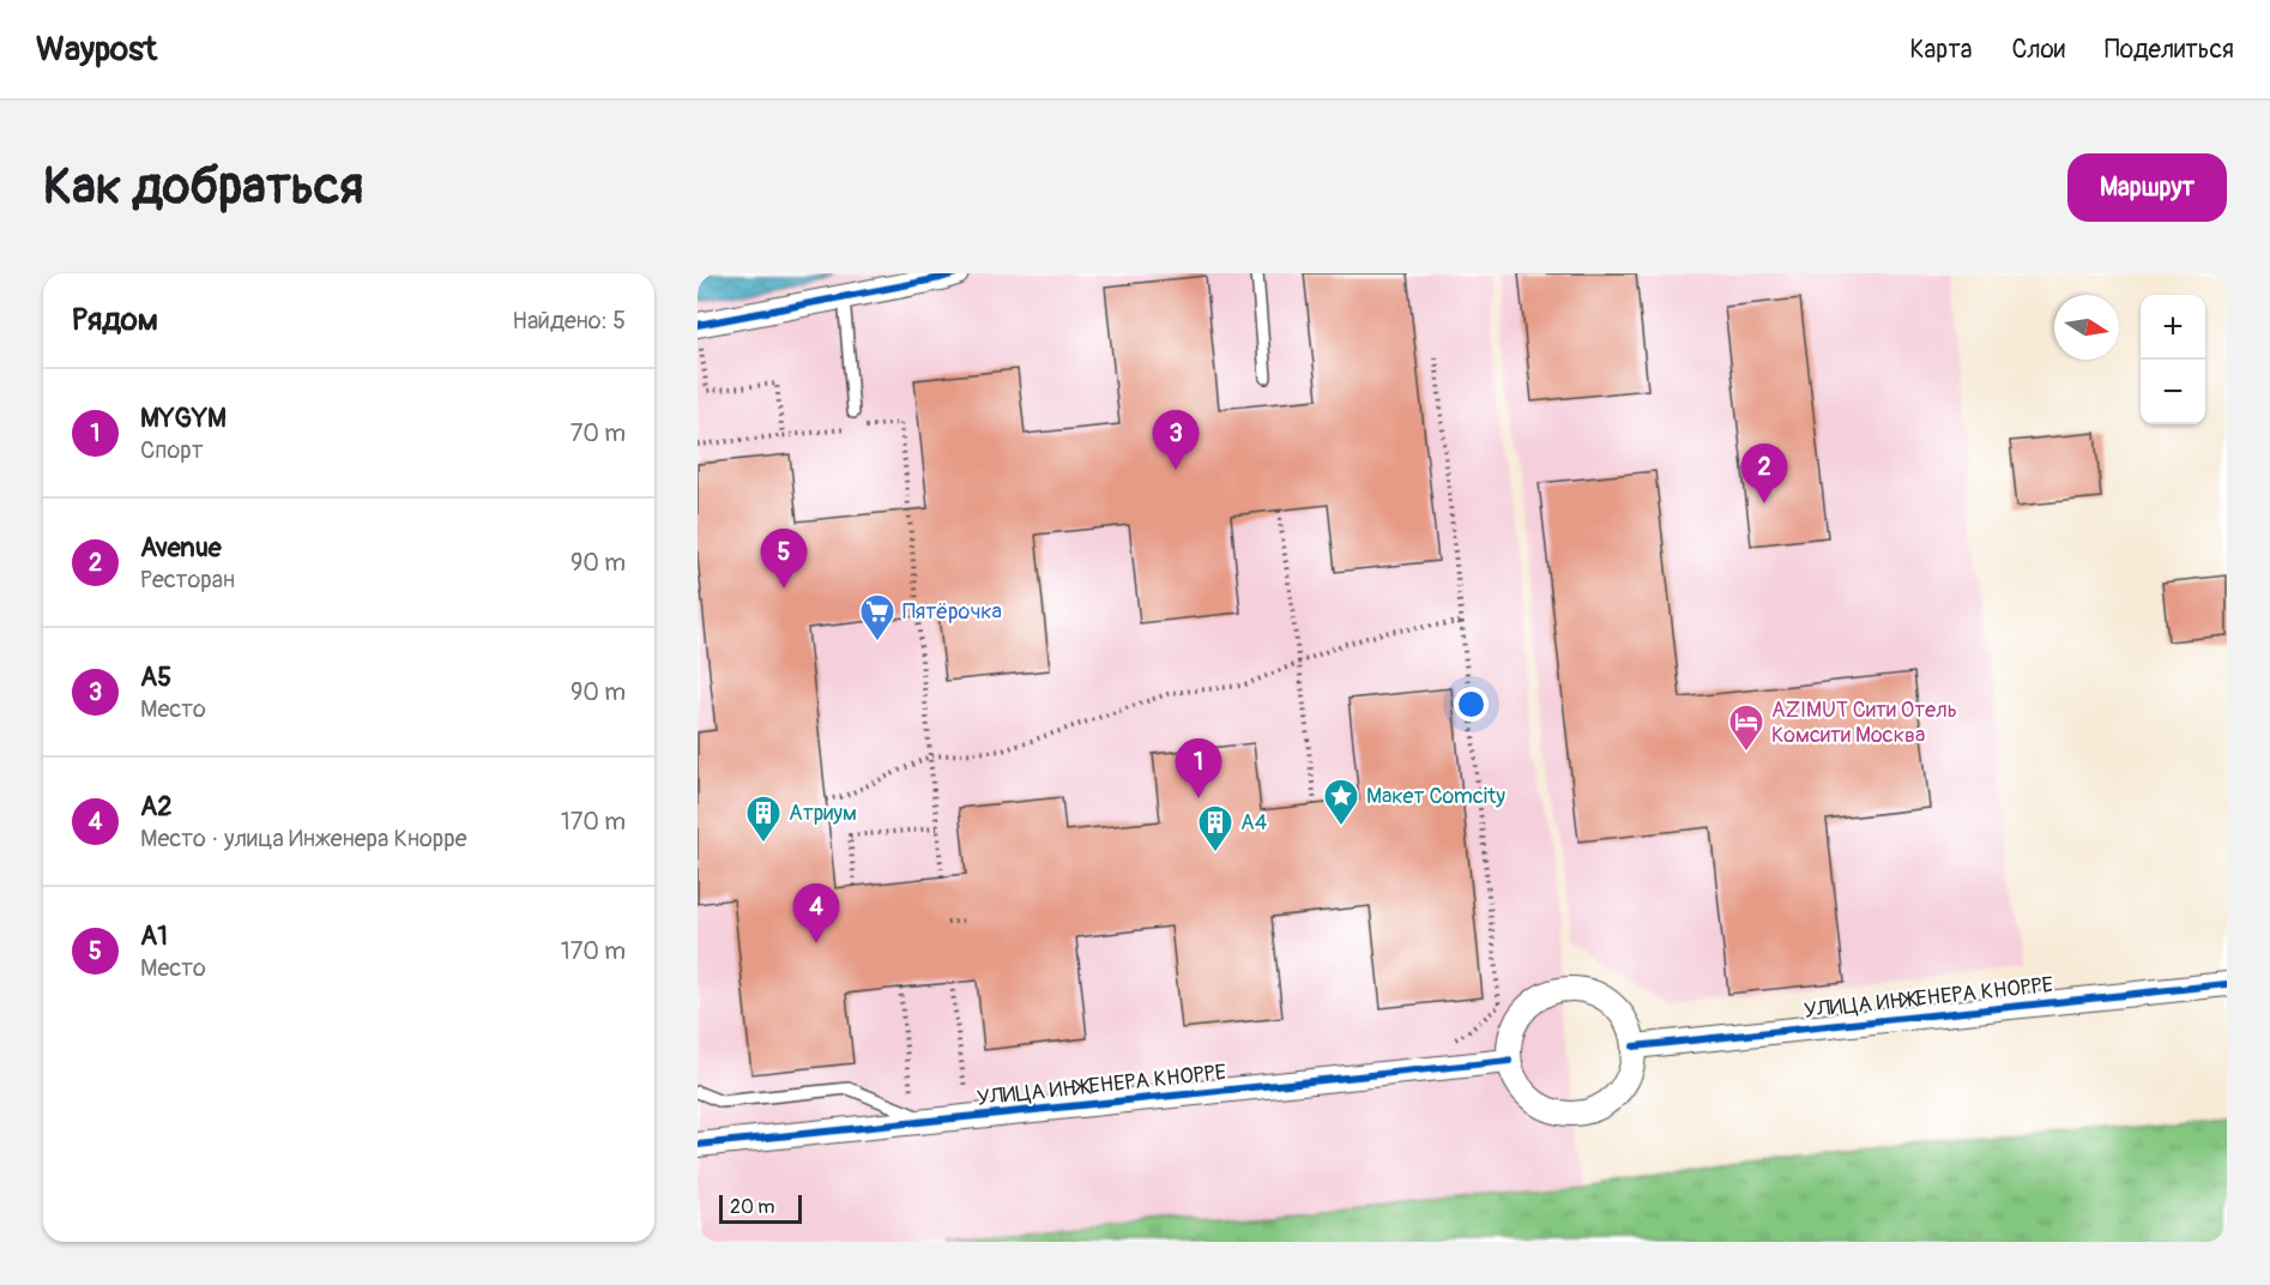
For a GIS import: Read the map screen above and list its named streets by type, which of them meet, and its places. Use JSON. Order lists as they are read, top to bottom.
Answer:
{
  "streets": {
    "street": ["УЛИЦА ИНЖЕНЕРА КНОРРЕ"]
  },
  "places": {
    "supermarket": ["Пятёрочка"],
    "hotel": ["AZIMUT Сити Отель Комсити Москва"],
    "place": ["Макет Comcity"],
    "building": ["Атриум", "А4"]
  },
  "scale_bar": "20 m",
  "north": "right",
  "page": {
    "header": "Waypost",
    "nav": ["Карта", "Слои", "Поделиться"],
    "buttons": "Маршрут",
    "title": "Как добраться",
    "heading": ["Рядом", "Найдено: 5"],
    "map_buttons": ["+", "−"],
    "list": [
      {
        "mark": "1",
        "name": "MYGYM",
        "note": "Спорт",
        "value": "70 m"
      },
      {
        "mark": "2",
        "name": "Avenue",
        "note": "Ресторан",
        "value": "90 m"
      },
      {
        "mark": "3",
        "name": "А5",
        "note": "Место",
        "value": "90 m"
      },
      {
        "mark": "4",
        "name": "А2",
        "note": "Место · улица Инженера Кнорре",
        "value": "170 m"
      },
      {
        "mark": "5",
        "name": "А1",
        "note": "Место",
        "value": "170 m"
      }
    ],
    "pins": [
      "3",
      "2",
      "5",
      "1",
      "4"
    ],
    "scale": "20 m"
  }
}
